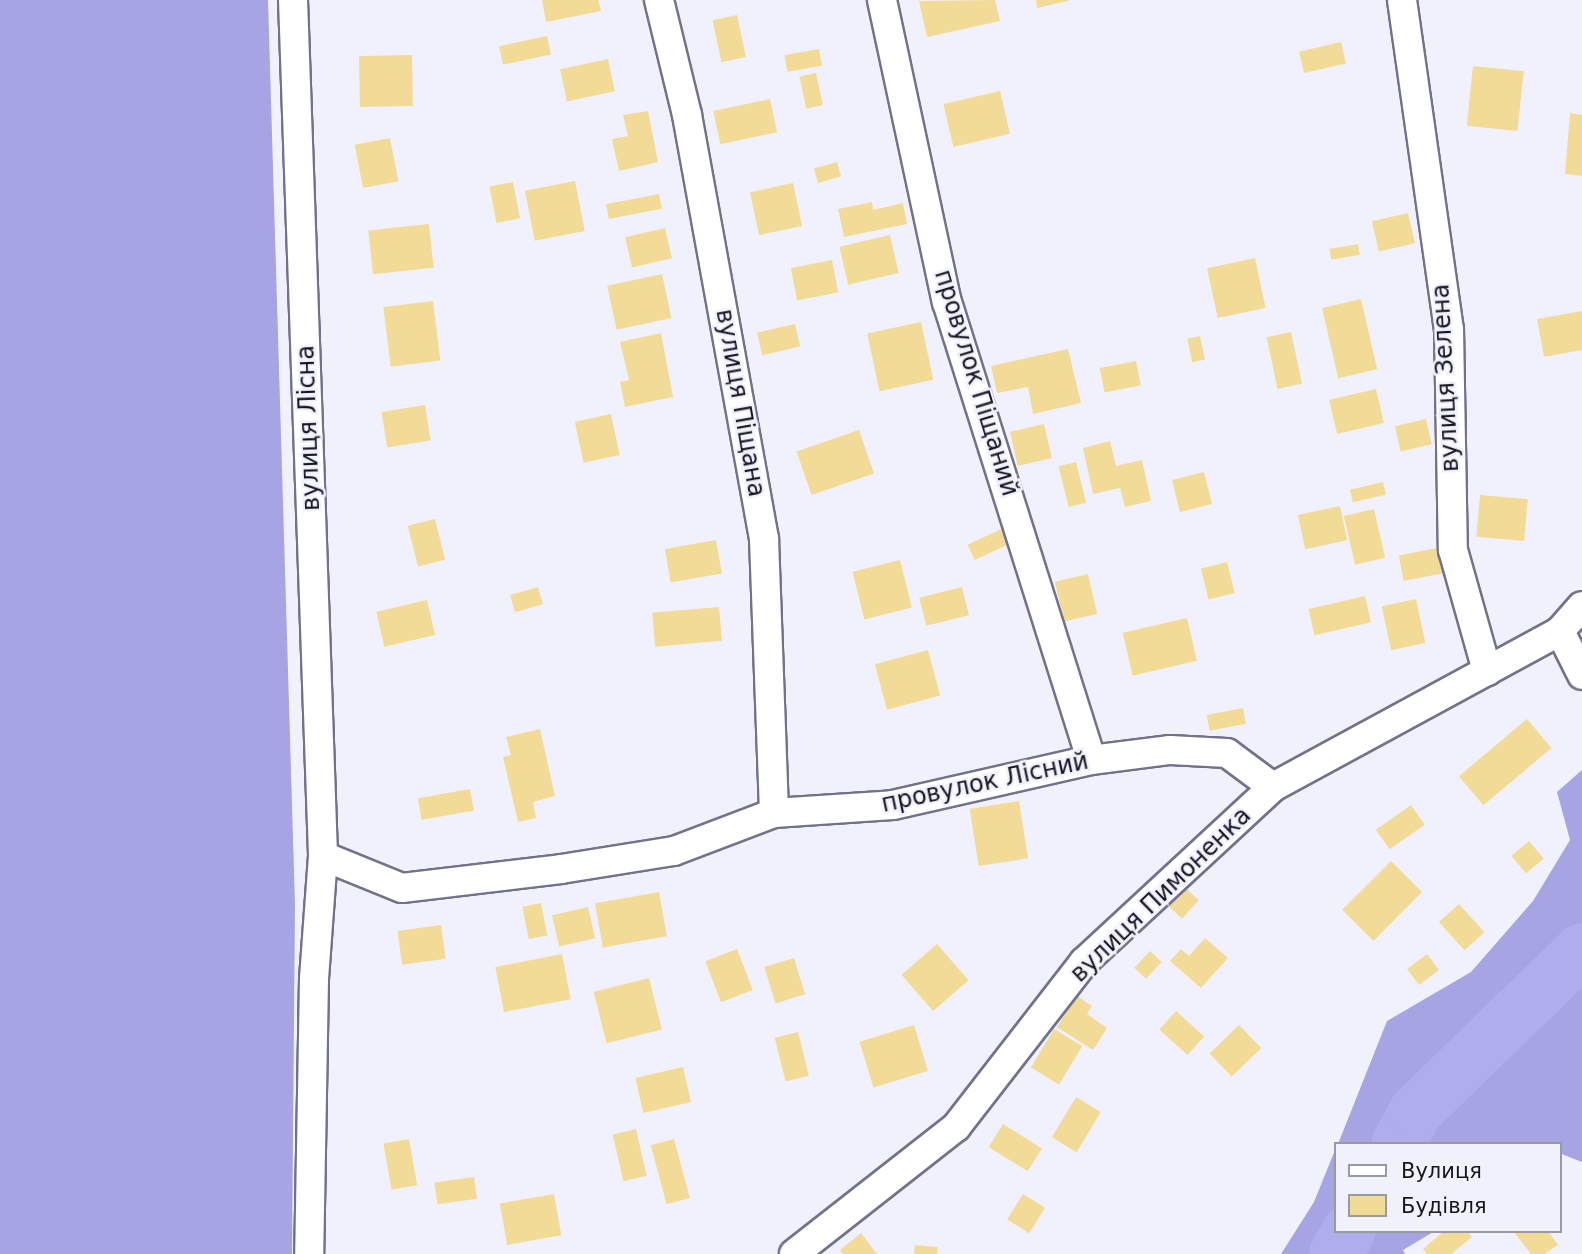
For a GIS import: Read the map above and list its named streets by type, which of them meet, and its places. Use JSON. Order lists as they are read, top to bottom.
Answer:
{
  "streets": {
    "street": [
      "вулиця Зелена",
      "провулок Піщаний",
      "вулиця Піщана",
      "вулиця Лісна",
      "провулок Лісний",
      "вулиця Пимоненка"
    ]
  },
  "crossings": [
    ["вулиця Зелена", "вулиця Пимоненка"],
    ["провулок Піщаний", "провулок Лісний"],
    ["вулиця Піщана", "провулок Лісний"],
    ["вулиця Лісна", "провулок Лісний"],
    ["провулок Лісний", "вулиця Пимоненка"]
  ],
  "legend": ["Вулиця", "Будівля"]
}
